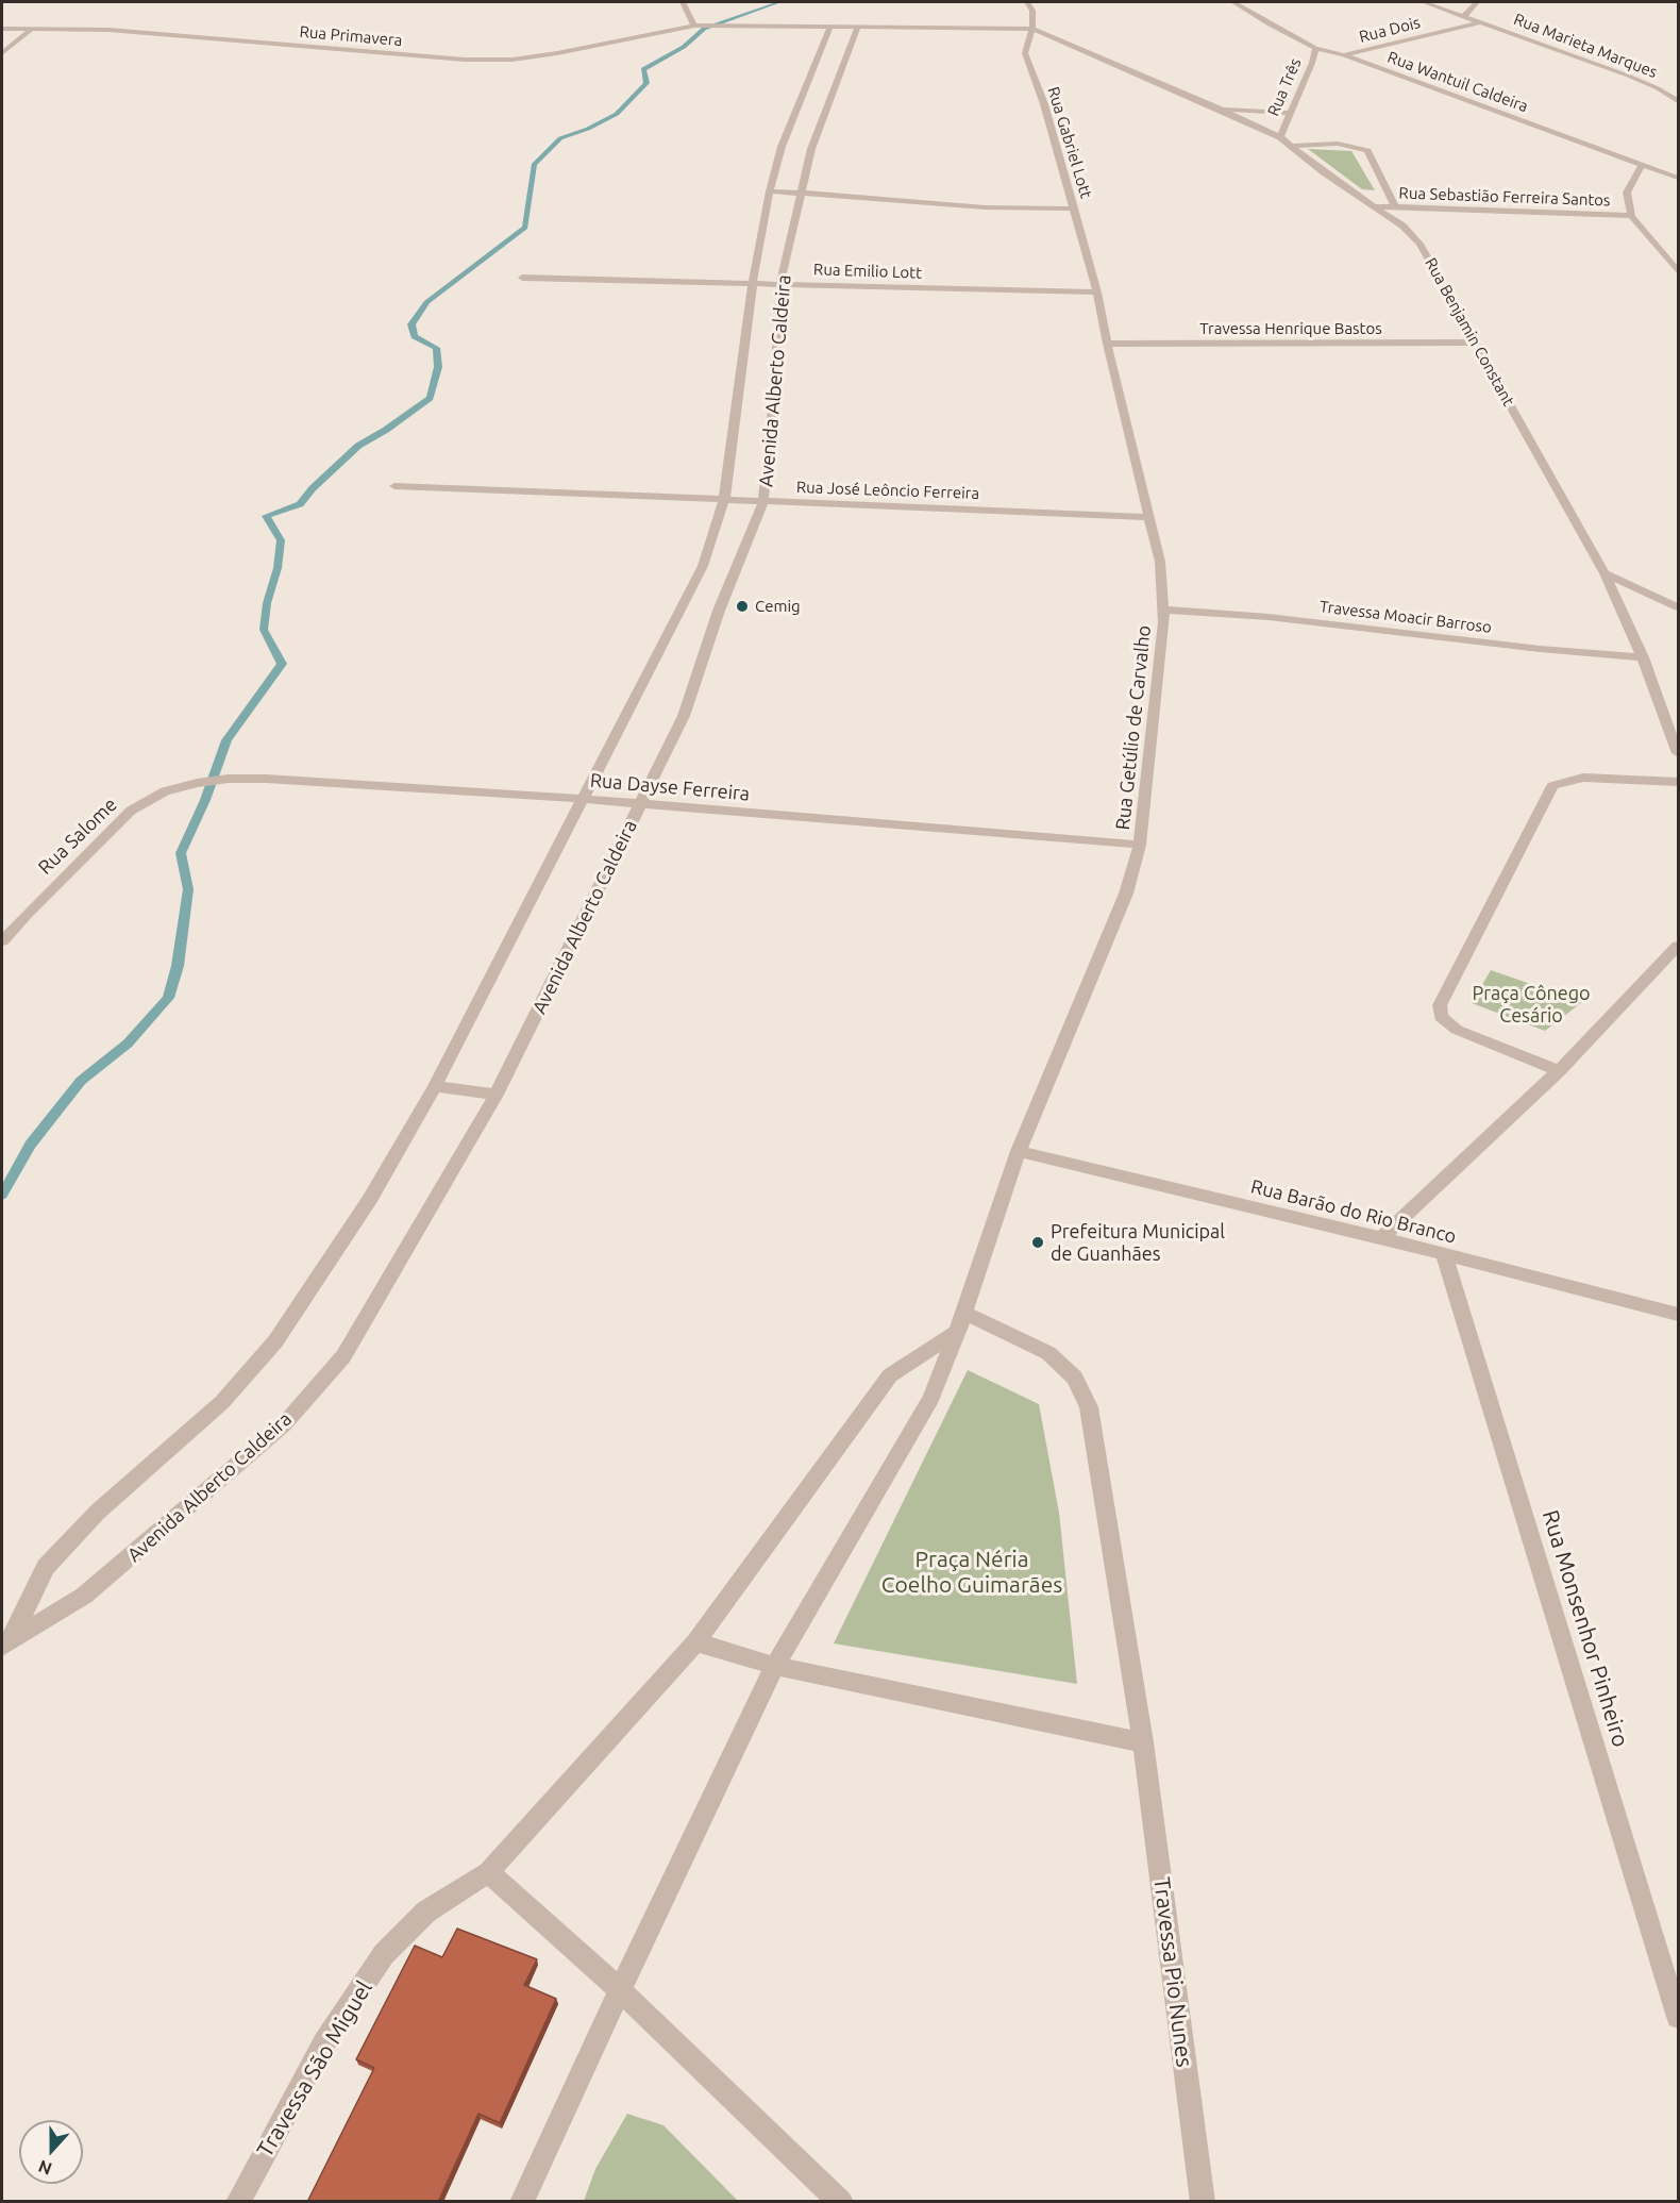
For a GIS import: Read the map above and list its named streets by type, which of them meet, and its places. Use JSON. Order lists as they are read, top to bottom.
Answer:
{
  "streets": {
    "street": [
      "Rua Dois",
      "Rua Primavera",
      "Rua Marieta Marques",
      "Rua Wantuil Caldeira",
      "Rua Três",
      "Rua Gabriel Lott",
      "Rua Sebastião Ferreira Santos",
      "Rua Emilio Lott",
      "Travessa Henrique Bastos",
      "Rua Benjamin Constant",
      "Avenida Alberto Caldeira",
      "Rua José Leôncio Ferreira",
      "Travessa Moacir Barroso",
      "Rua Getúlio de Carvalho",
      "Rua Dayse Ferreira",
      "Rua Salome",
      "Rua Barão do Rio Branco",
      "Rua Monsenhor Pinheiro",
      "Travessa Pio Nunes",
      "Travessa São Miguel"
    ]
  },
  "crossings": [
    ["Rua Dois", "Rua Marieta Marques"],
    ["Rua Dois", "Rua Wantuil Caldeira"],
    ["Rua Primavera", "Rua Gabriel Lott"],
    ["Rua Primavera", "Rua Benjamin Constant"],
    ["Rua Primavera", "Avenida Alberto Caldeira"],
    ["Rua Wantuil Caldeira", "Rua Três"],
    ["Rua Três", "Rua Benjamin Constant"],
    ["Rua Gabriel Lott", "Rua Emilio Lott"],
    ["Rua Gabriel Lott", "Rua Benjamin Constant"],
    ["Rua Gabriel Lott", "Rua Getúlio de Carvalho"],
    ["Rua Sebastião Ferreira Santos", "Rua Benjamin Constant"],
    ["Rua Emilio Lott", "Avenida Alberto Caldeira"],
    ["Rua Emilio Lott", "Rua Getúlio de Carvalho"],
    ["Travessa Henrique Bastos", "Rua Benjamin Constant"],
    ["Travessa Henrique Bastos", "Rua Getúlio de Carvalho"],
    ["Rua Benjamin Constant", "Travessa Moacir Barroso"],
    ["Avenida Alberto Caldeira", "Rua José Leôncio Ferreira"],
    ["Avenida Alberto Caldeira", "Rua Dayse Ferreira"],
    ["Rua José Leôncio Ferreira", "Rua Getúlio de Carvalho"],
    ["Travessa Moacir Barroso", "Rua Getúlio de Carvalho"],
    ["Rua Getúlio de Carvalho", "Rua Dayse Ferreira"],
    ["Rua Getúlio de Carvalho", "Rua Barão do Rio Branco"],
    ["Rua Dayse Ferreira", "Rua Salome"],
    ["Rua Barão do Rio Branco", "Rua Monsenhor Pinheiro"]
  ],
  "parks": ["Praça Cônego Cesário", "Praça Néria Coelho Guimarães"],
  "places": ["Cemig", "Prefeitura Municipal de Guanhães"],
  "north": "bottom"
}
